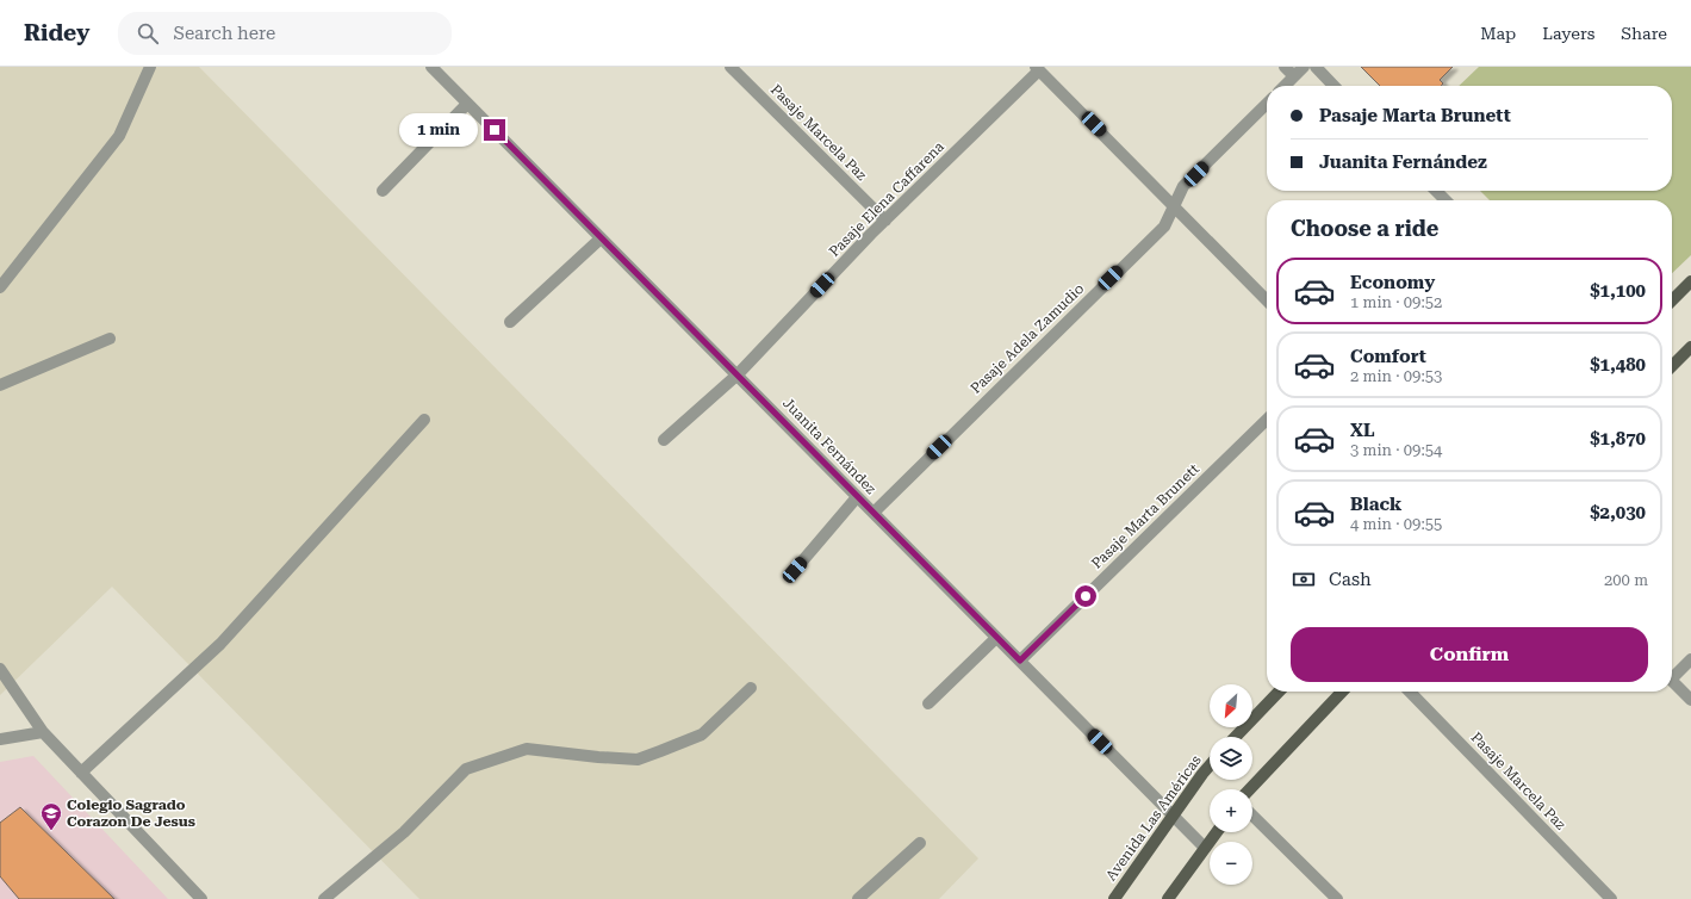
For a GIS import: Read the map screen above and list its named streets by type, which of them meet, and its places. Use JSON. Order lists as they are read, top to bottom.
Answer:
{
  "streets": {
    "main road": ["Avenida Las Américas"],
    "street": [
      "Pasaje Marcela Paz",
      "Pasaje Elena Caffarena",
      "Pasaje Adela Zamudio",
      "Juanita Fernández",
      "Pasaje Marta Brunett"
    ]
  },
  "crossings": [
    ["Pasaje Marcela Paz", "Pasaje Elena Caffarena"],
    ["Pasaje Elena Caffarena", "Juanita Fernández"],
    ["Pasaje Adela Zamudio", "Juanita Fernández"],
    ["Juanita Fernández", "Pasaje Marta Brunett"],
    ["Juanita Fernández", "Avenida Las Américas"]
  ],
  "places": {
    "school or university": ["Colegio Sagrado Corazon De Jesus"]
  },
  "north": "bottom left",
  "page": {
    "header": "Ridey",
    "search": "Search here",
    "nav": ["Map", "Layers", "Share"],
    "banner": ["Pasaje Marta Brunett", "Juanita Fernández"],
    "bubble": "1 min",
    "heading": "Choose a ride",
    "list": [
      {
        "name": "Economy",
        "note": "1 min · 09:52",
        "value": "$1,100"
      },
      {
        "name": "Comfort",
        "note": "2 min · 09:53",
        "value": "$1,480"
      },
      {
        "name": "XL",
        "note": "3 min · 09:54",
        "value": "$1,870"
      },
      {
        "name": "Black",
        "note": "4 min · 09:55",
        "value": "$2,030"
      }
    ],
    "pay": ["Cash", "200 m"],
    "buttons": "Confirm",
    "map_buttons": ["+", "−"]
  }
}
